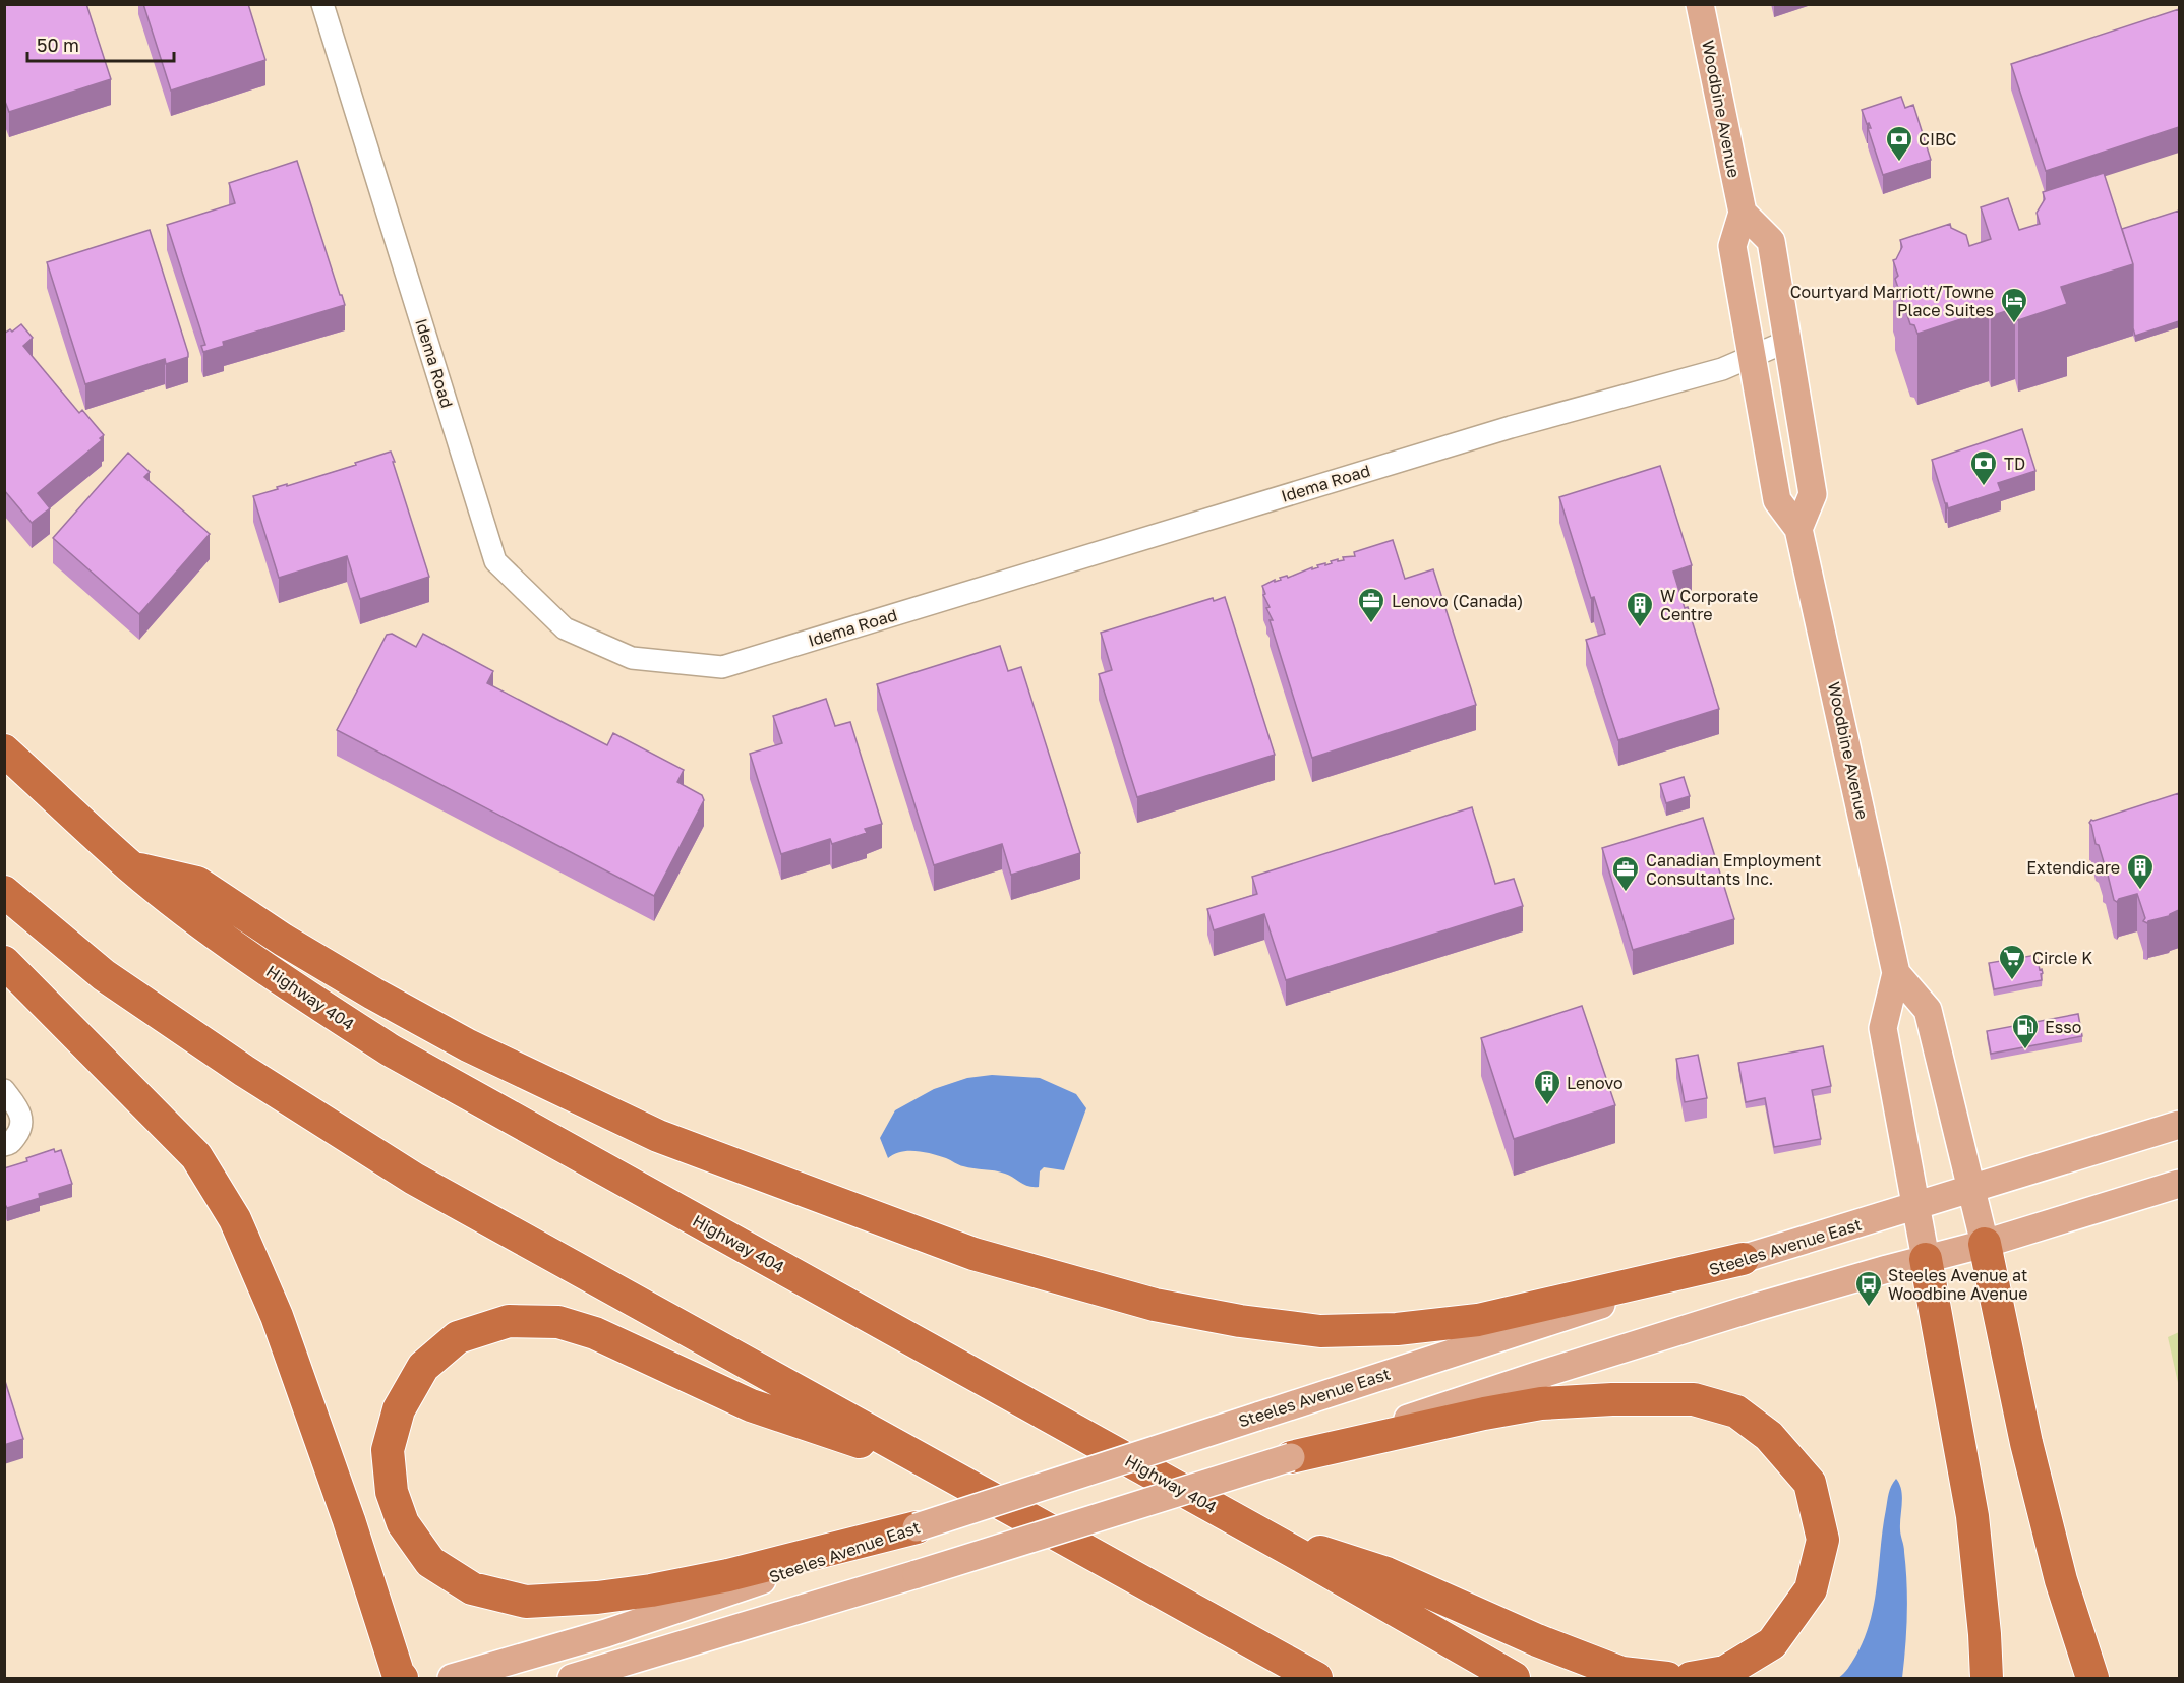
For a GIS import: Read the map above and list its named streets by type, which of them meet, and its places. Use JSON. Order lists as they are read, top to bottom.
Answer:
{
  "streets": {
    "highway": ["Highway 404"],
    "main road": ["Woodbine Avenue", "Steeles Avenue East"],
    "street": ["Idema Road"]
  },
  "crossings": [
    ["Woodbine Avenue", "Idema Road"],
    ["Woodbine Avenue", "Steeles Avenue East"]
  ],
  "places": {
    "bank": ["CIBC", "TD"],
    "hotel": ["Courtyard Marriott/Towne Place Suites"],
    "office": ["Lenovo (Canada)", "Canadian Employment Consultants Inc."],
    "building": ["W Corporate Centre", "Extendicare", "Lenovo"],
    "supermarket": ["Circle K"],
    "fuel station": ["Esso"],
    "bus stop": ["Steeles Avenue at Woodbine Avenue"]
  },
  "scale_bar": "50 m"
}
